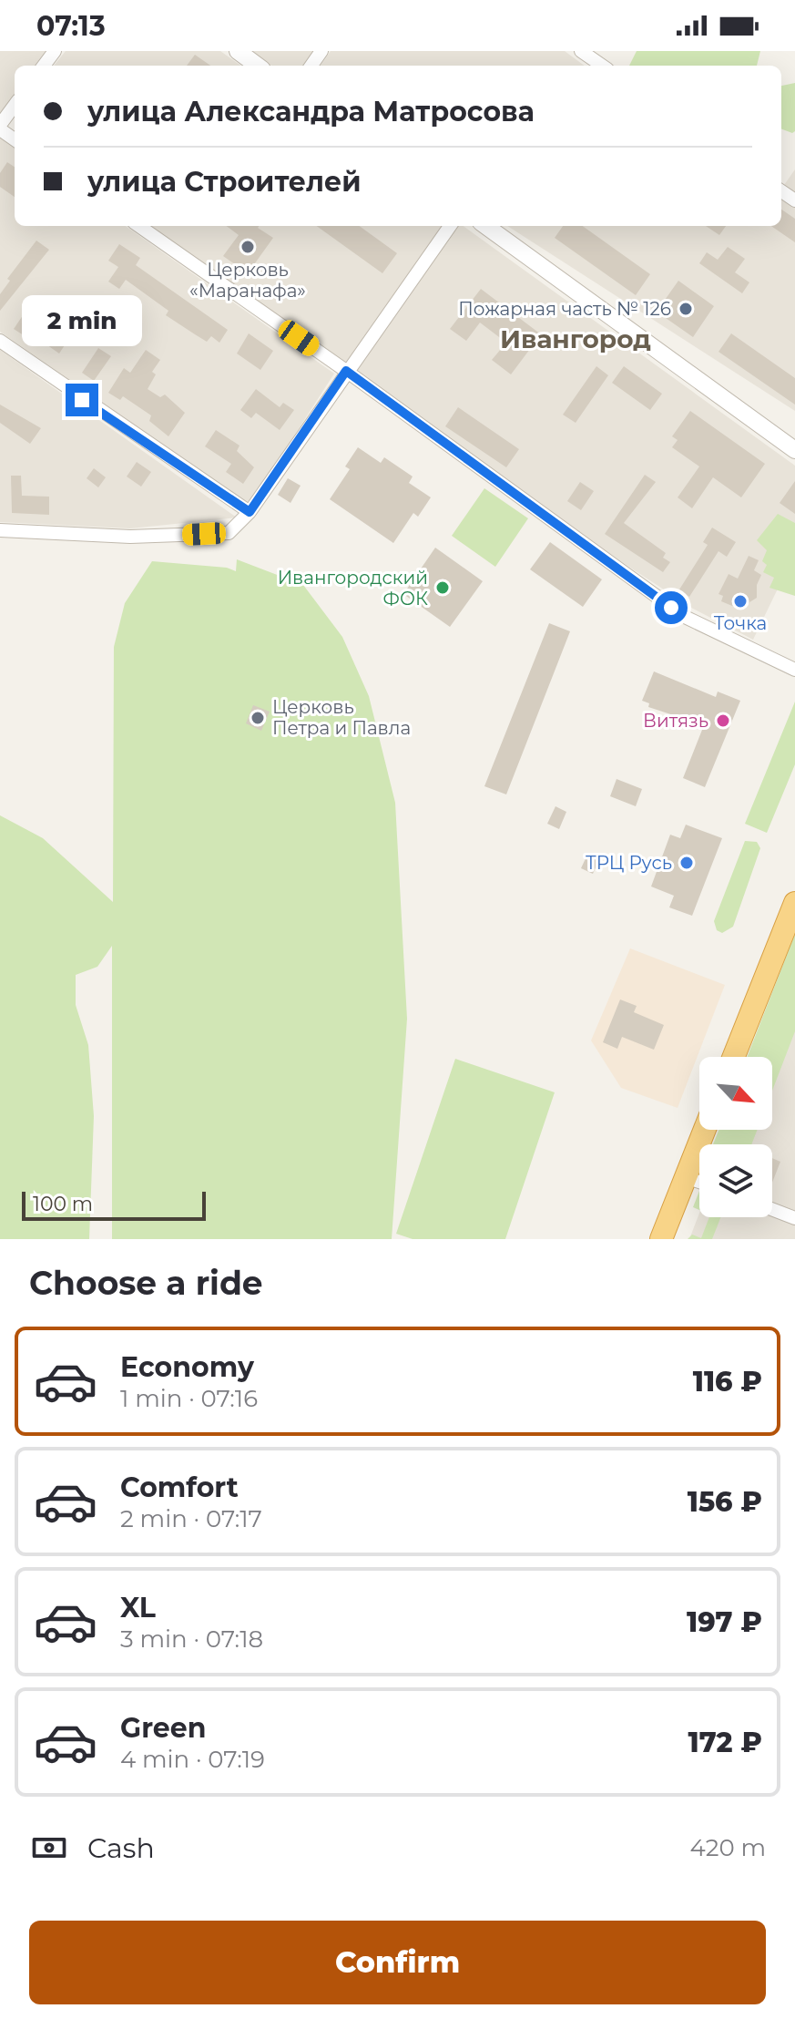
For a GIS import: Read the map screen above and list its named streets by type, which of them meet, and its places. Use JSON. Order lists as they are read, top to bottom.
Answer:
{
  "districts": ["Ивангород"],
  "places": [
    "Церковь «Маранафа»",
    "Пожарная часть № 126",
    "Ивангородский ФОК",
    "Точка",
    "Церковь Петра и Павла",
    "Витязь",
    "ТРЦ Русь"
  ],
  "scale_bar": "100 m",
  "north": "bottom right",
  "page": {
    "status": "07:13",
    "banner": ["улица Александра Матросова", "улица Строителей"],
    "bubble": "2 min",
    "scale": "100 m",
    "heading": "Choose a ride",
    "list": [
      {
        "name": "Economy",
        "note": "1 min · 07:16",
        "value": "116 ₽"
      },
      {
        "name": "Comfort",
        "note": "2 min · 07:17",
        "value": "156 ₽"
      },
      {
        "name": "XL",
        "note": "3 min · 07:18",
        "value": "197 ₽"
      },
      {
        "name": "Green",
        "note": "4 min · 07:19",
        "value": "172 ₽"
      }
    ],
    "pay": ["Cash", "420 m"],
    "buttons": "Confirm"
  }
}
